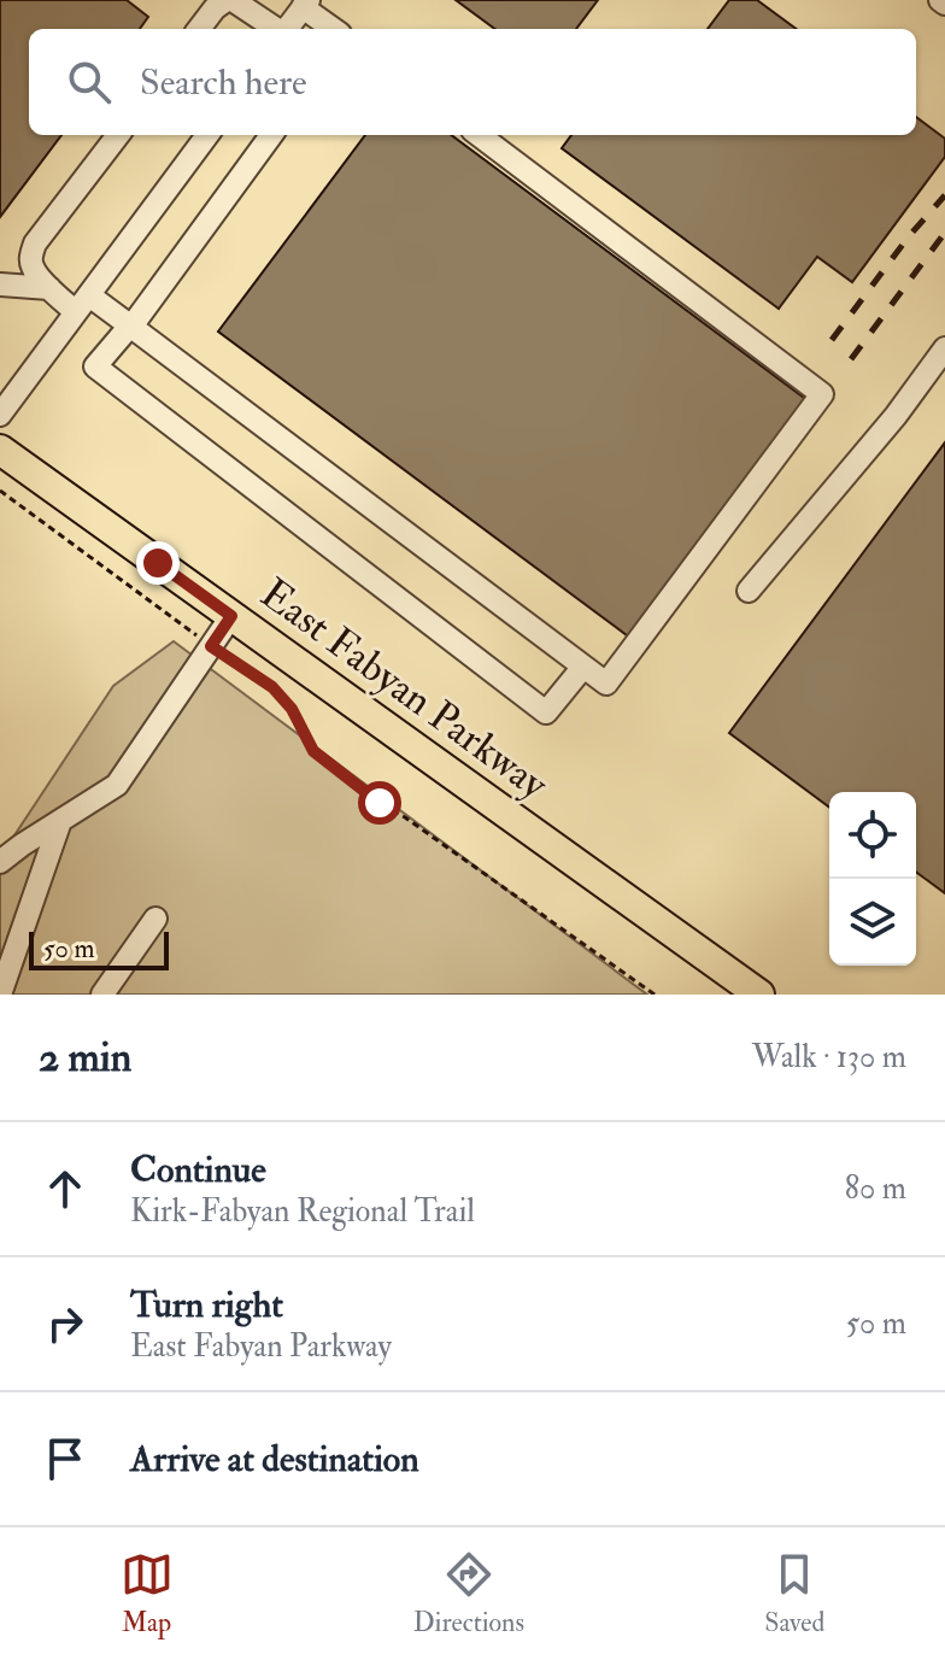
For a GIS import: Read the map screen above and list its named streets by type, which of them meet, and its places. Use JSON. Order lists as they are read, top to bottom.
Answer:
{
  "streets": {
    "main road": ["East Fabyan Parkway"]
  },
  "scale_bar": "50 m",
  "page": {
    "search": "Search here",
    "scale": "50 m",
    "heading": ["2 min", "Walk · 130 m"],
    "list": [
      ["Continue", "Kirk-Fabyan Regional Trail", "80 m"],
      ["Turn right", "East Fabyan Parkway", "50 m"],
      "Arrive at destination"
    ],
    "nav": ["Map", "Directions", "Saved"]
  }
}
